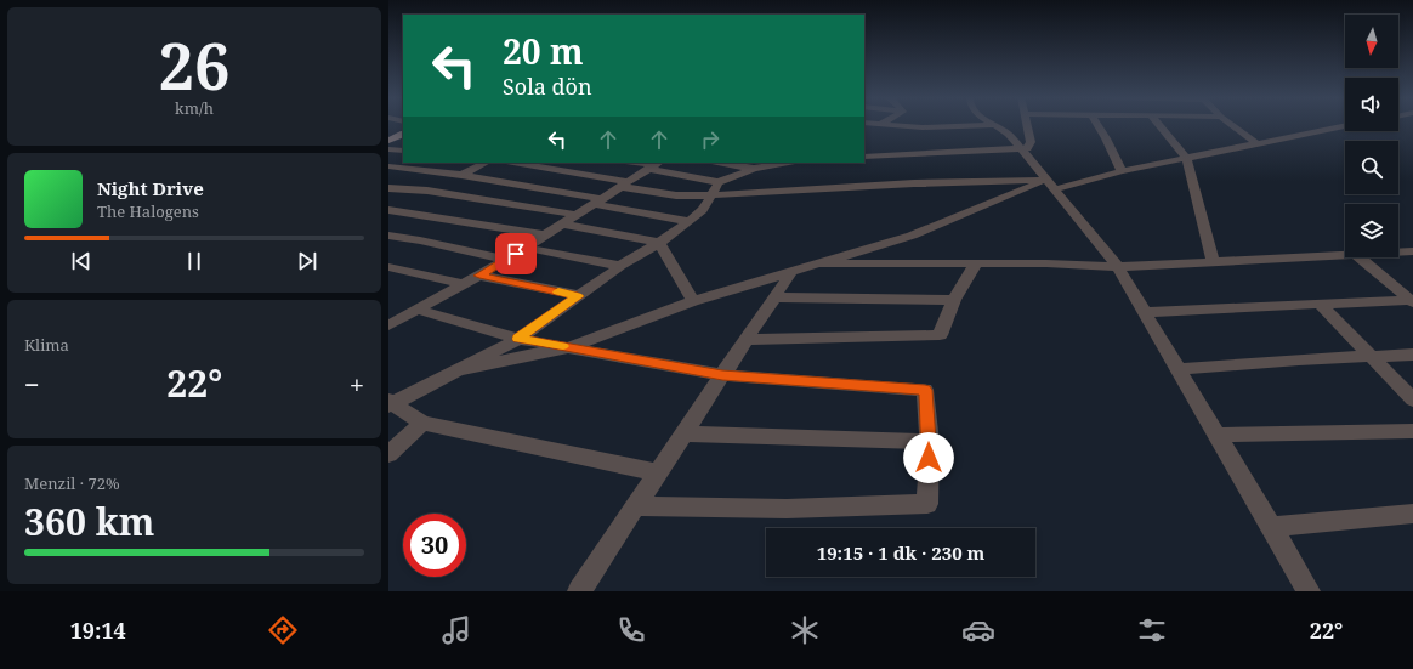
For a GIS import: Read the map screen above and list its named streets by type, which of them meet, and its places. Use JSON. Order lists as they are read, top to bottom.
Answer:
{
  "north": "bottom",
  "page": {
    "tile": [
      ["26", "km/h"],
      "Klima",
      ["Menzil · 72%", "360 km"]
    ],
    "turn": ["20 m", "Sola dön"],
    "song": ["Night Drive", "The Halogens"],
    "heat": ["−", "22°", "+"],
    "limit": "30",
    "trip": "19:15 · 1 dk · 230 m",
    "tabs": ["19:14", "22°"]
  }
}
